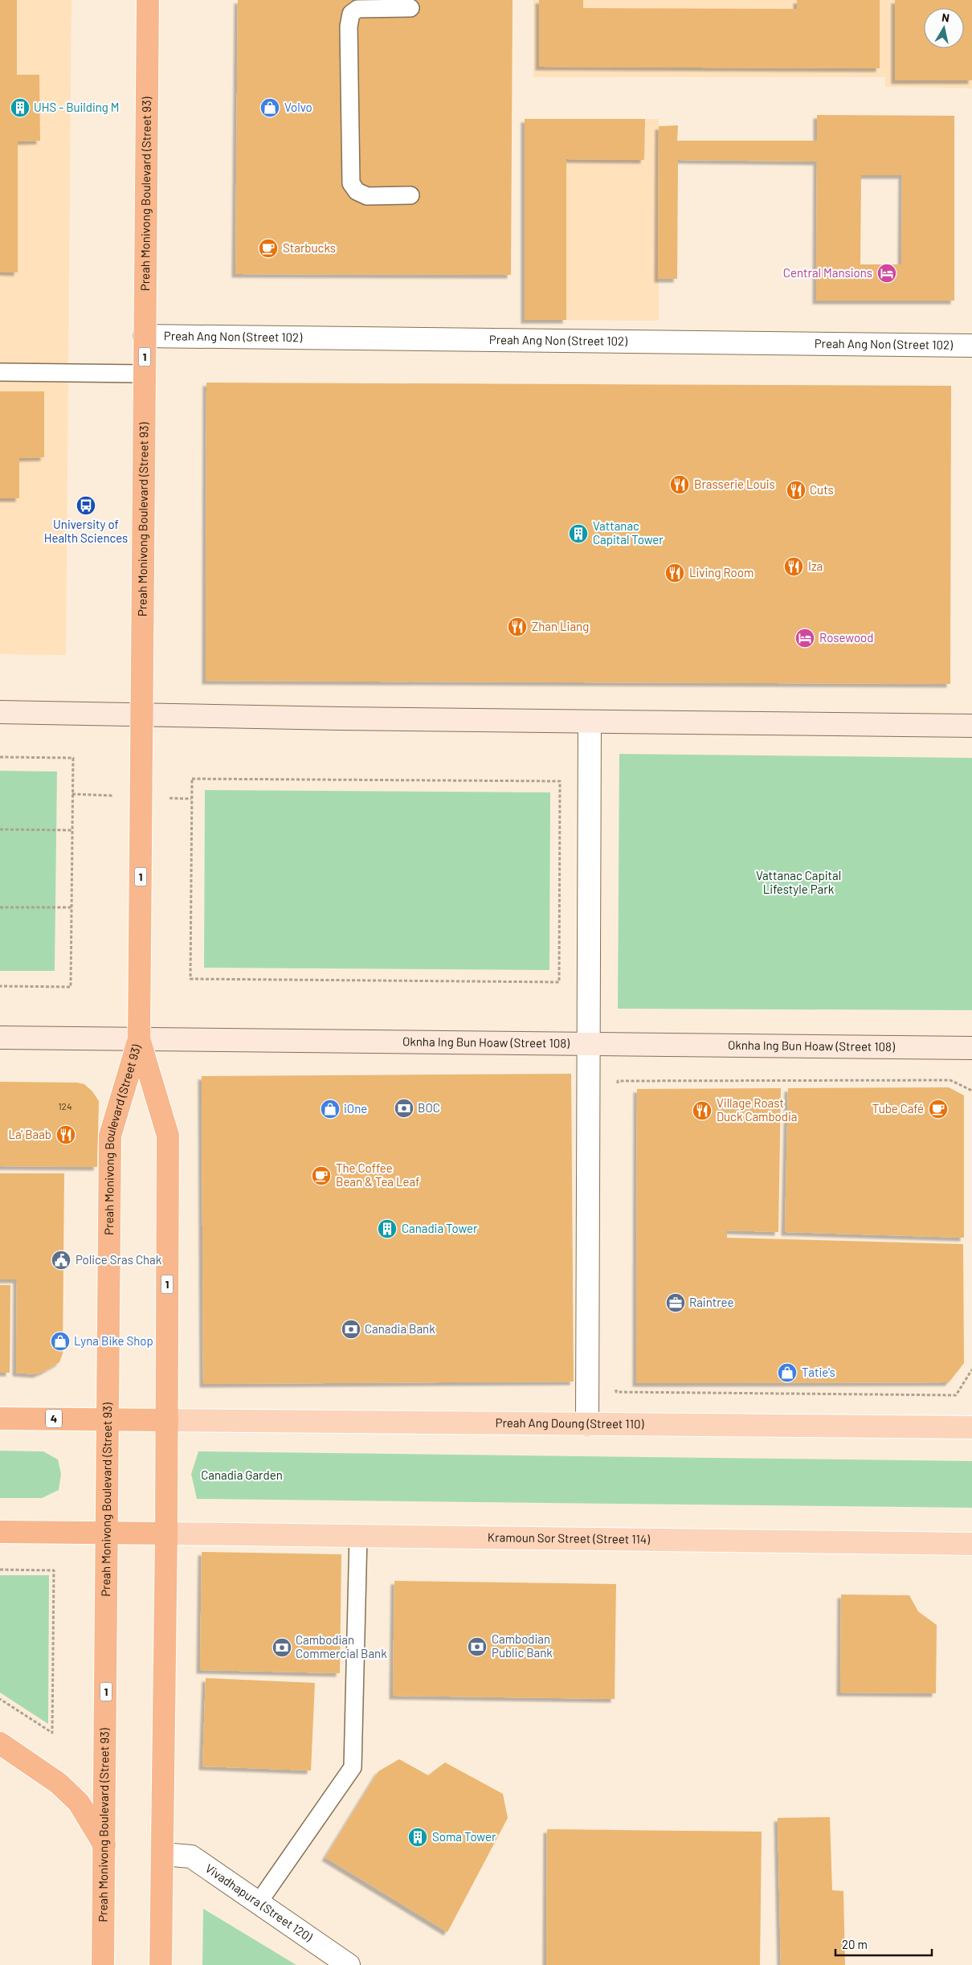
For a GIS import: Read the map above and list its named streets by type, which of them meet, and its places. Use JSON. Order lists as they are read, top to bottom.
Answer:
{
  "streets": {
    "highway": ["Preah Monivong Boulevard (Street 93)", "1", "4"],
    "main road": ["Preah Ang Doung (Street 110)", "Kramoun Sor Street (Street 114)"],
    "street": ["Preah Ang Non (Street 102)", "Oknha Ing Bun Hoaw (Street 108)", "Vivadhapura (Street 120)"]
  },
  "crossings": [
    ["Preah Monivong Boulevard (Street 93)", "Preah Ang Non (Street 102)"],
    ["Preah Monivong Boulevard (Street 93)", "Oknha Ing Bun Hoaw (Street 108)"],
    ["Preah Monivong Boulevard (Street 93)", "4"],
    ["Preah Monivong Boulevard (Street 93)", "Preah Ang Doung (Street 110)"],
    ["Preah Monivong Boulevard (Street 93)", "Kramoun Sor Street (Street 114)"],
    ["Preah Monivong Boulevard (Street 93)", "Vivadhapura (Street 120)"]
  ],
  "parks": ["Vattanac Capital Lifestyle Park", "Canadia Garden"],
  "places": {
    "building": [
      "UHS - Building M",
      "Vattanac Capital Tower",
      "Canadia Tower",
      "Soma Tower"
    ],
    "shop": [
      "Volvo",
      "iOne",
      "Lyna Bike Shop",
      "Tatie's"
    ],
    "cafe": ["Starbucks", "Tube Café", "The Coffee Bean & Tea Leaf"],
    "hotel": ["Central Mansions", "Rosewood"],
    "restaurant": [
      "Brasserie Louis",
      "Cuts",
      "Iza",
      "Living Room",
      "Zhan Liang",
      "Village Roast Duck Cambodia",
      "La' Baab"
    ],
    "bus stop": ["University of Health Sciences"],
    "bank": [
      "BOC",
      "Canadia Bank",
      "Cambodian Public Bank",
      "Cambodian Commercial Bank"
    ],
    "public building": ["Police Sras Chak"],
    "office": ["Raintree"]
  },
  "house_numbers": ["124"],
  "scale_bar": "20 m",
  "north": "top"
}
